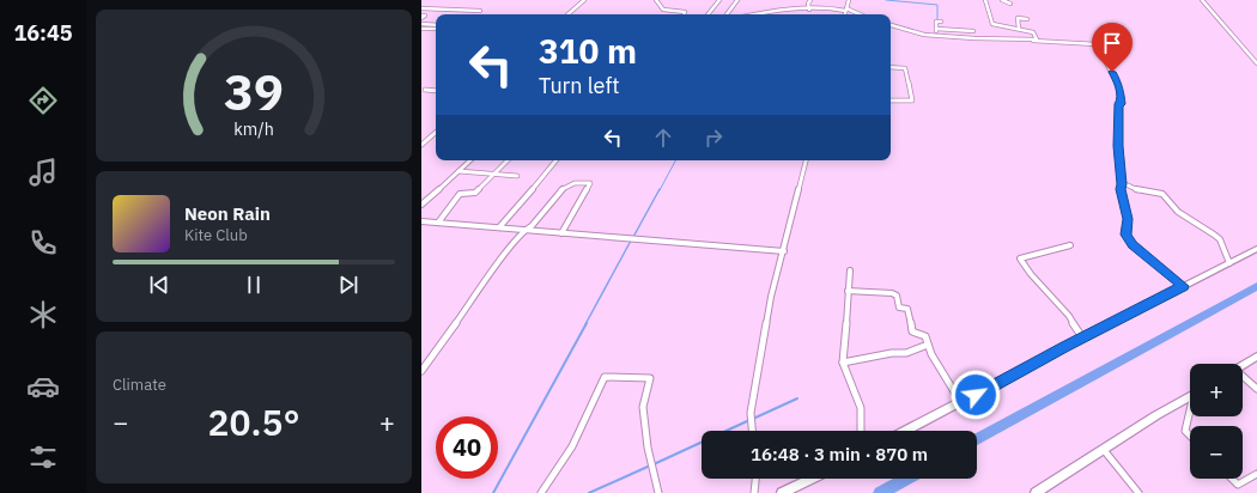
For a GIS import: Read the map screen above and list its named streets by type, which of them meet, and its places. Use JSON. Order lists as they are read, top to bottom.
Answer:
{
  "page": {
    "tabs": "16:45",
    "turn": ["310 m", "Turn left"],
    "song": ["Neon Rain", "Kite Club"],
    "tile": "Climate",
    "map_buttons": ["+", "−"],
    "heat": ["−", "20.5°", "+"],
    "limit": "40",
    "trip": "16:48 · 3 min · 870 m",
    "gauge": ["39", "km/h"]
  }
}
